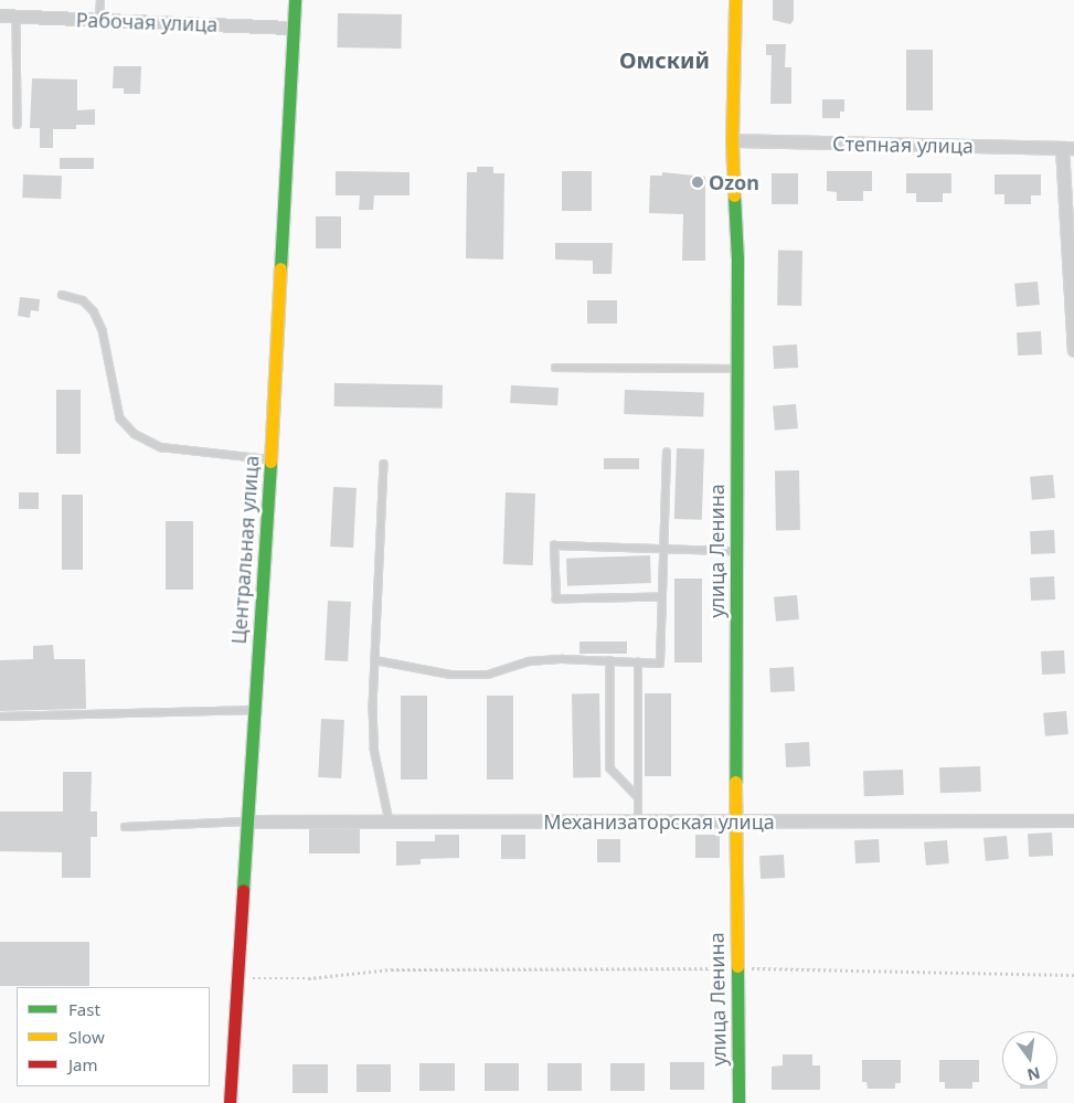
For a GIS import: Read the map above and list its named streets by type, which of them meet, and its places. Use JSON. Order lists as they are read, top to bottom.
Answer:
{
  "streets": {
    "street": [
      "Рабочая улица",
      "Степная улица",
      "Центральная улица",
      "улица Ленина",
      "Механизаторская улица"
    ]
  },
  "crossings": [
    ["Рабочая улица", "Центральная улица"],
    ["Степная улица", "улица Ленина"],
    ["Центральная улица", "Механизаторская улица"],
    ["улица Ленина", "Механизаторская улица"]
  ],
  "districts": ["Омский"],
  "places": ["Ozon"],
  "legend": ["Fast", "Slow", "Jam"],
  "north": "bottom"
}
